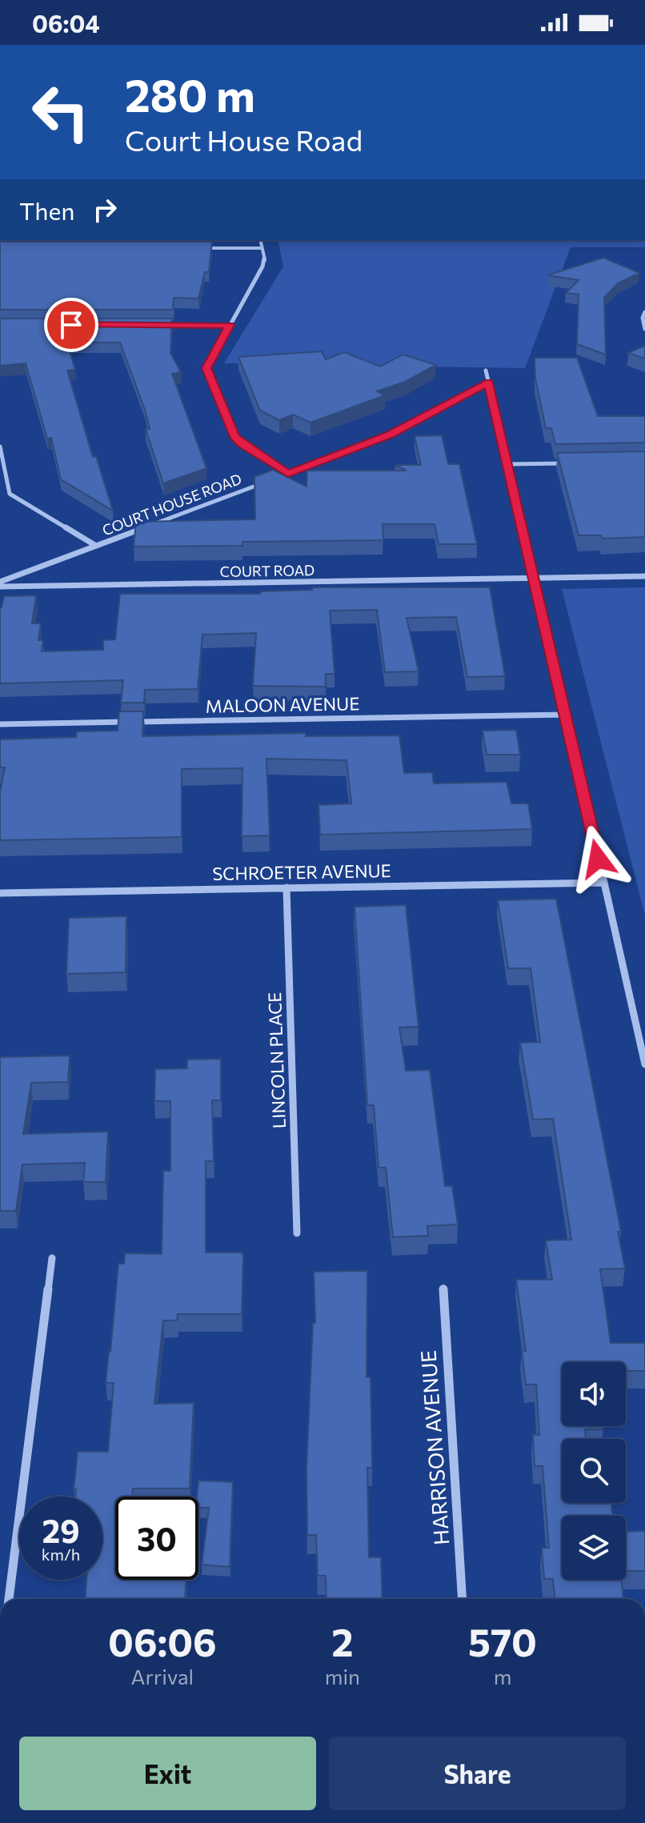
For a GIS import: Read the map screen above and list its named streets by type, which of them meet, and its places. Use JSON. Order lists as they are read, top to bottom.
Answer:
{
  "streets": {
    "street": [
      "COURT HOUSE ROAD",
      "COURT ROAD",
      "MALOON AVENUE",
      "SCHROETER AVENUE",
      "LINCOLN PLACE",
      "HARRISON AVENUE"
    ]
  },
  "crossings": [
    ["SCHROETER AVENUE", "LINCOLN PLACE"]
  ],
  "page": {
    "status": "06:04",
    "turn": ["280 m", "Court House Road"],
    "then": "Then",
    "speed": "29 km/h",
    "limit": "30",
    "eta": [
      "06:06",
      "Arrival",
      "2",
      "min",
      "570",
      "m"
    ],
    "buttons": ["Exit", "Share"]
  }
}
